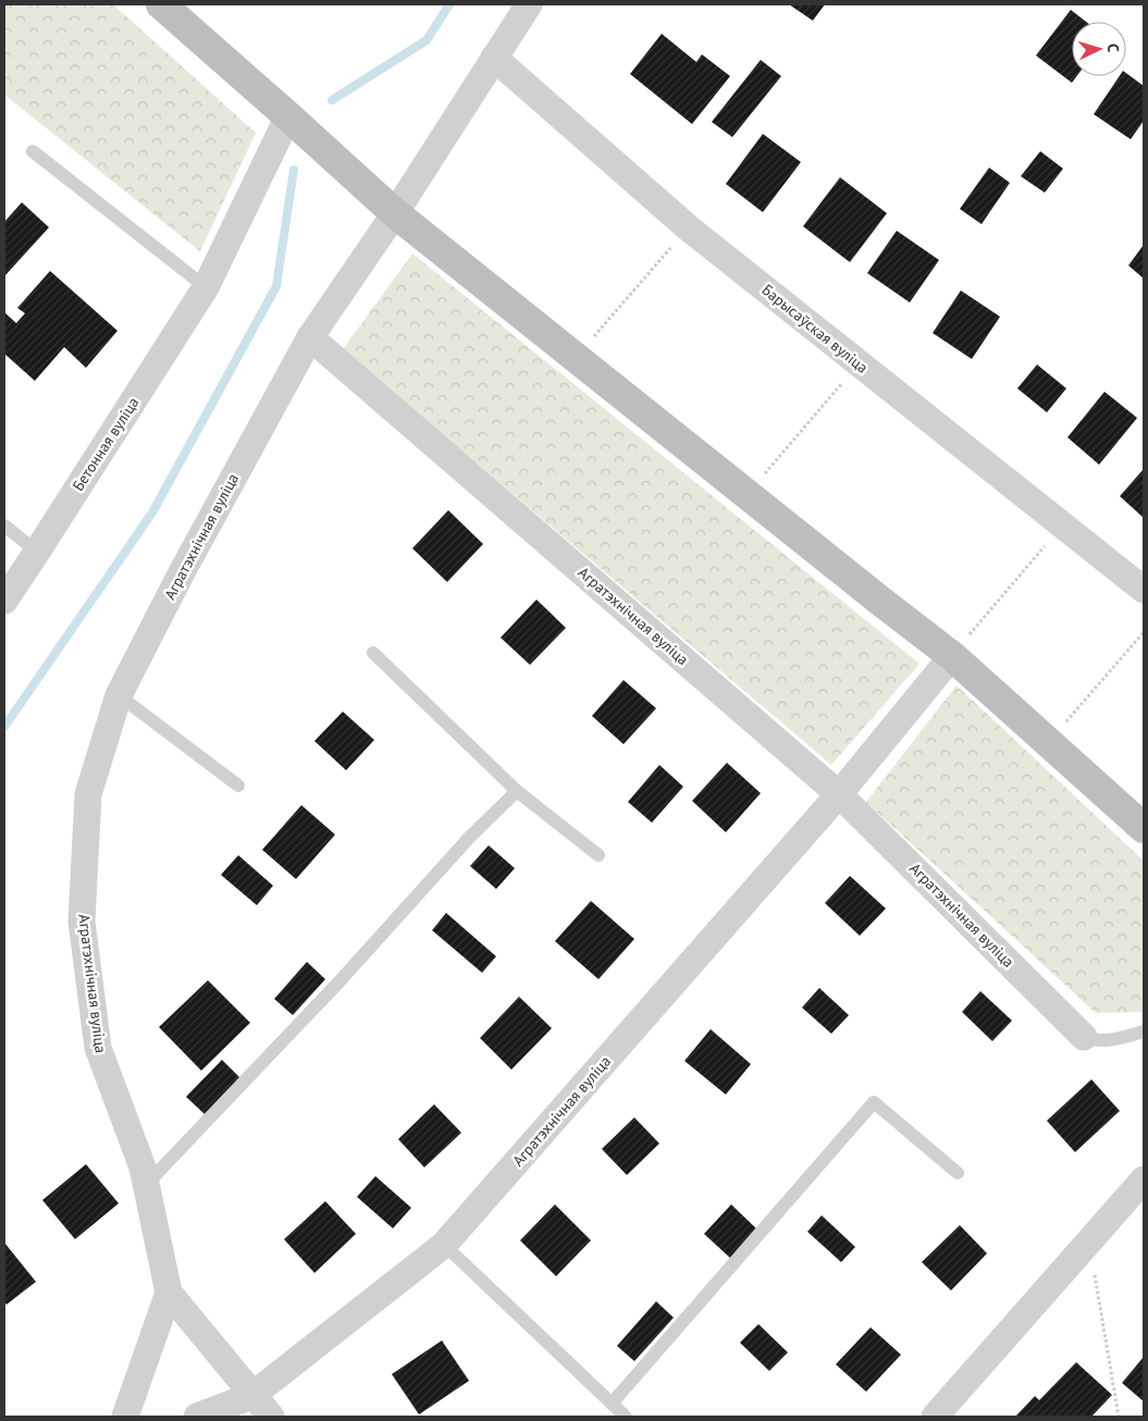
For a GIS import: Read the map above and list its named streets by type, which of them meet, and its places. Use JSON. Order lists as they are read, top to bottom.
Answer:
{
  "streets": {
    "street": ["Барысаўская вуліца", "Бетонная вуліца", "Агратэхнічная вуліца"]
  },
  "north": "right"
}
